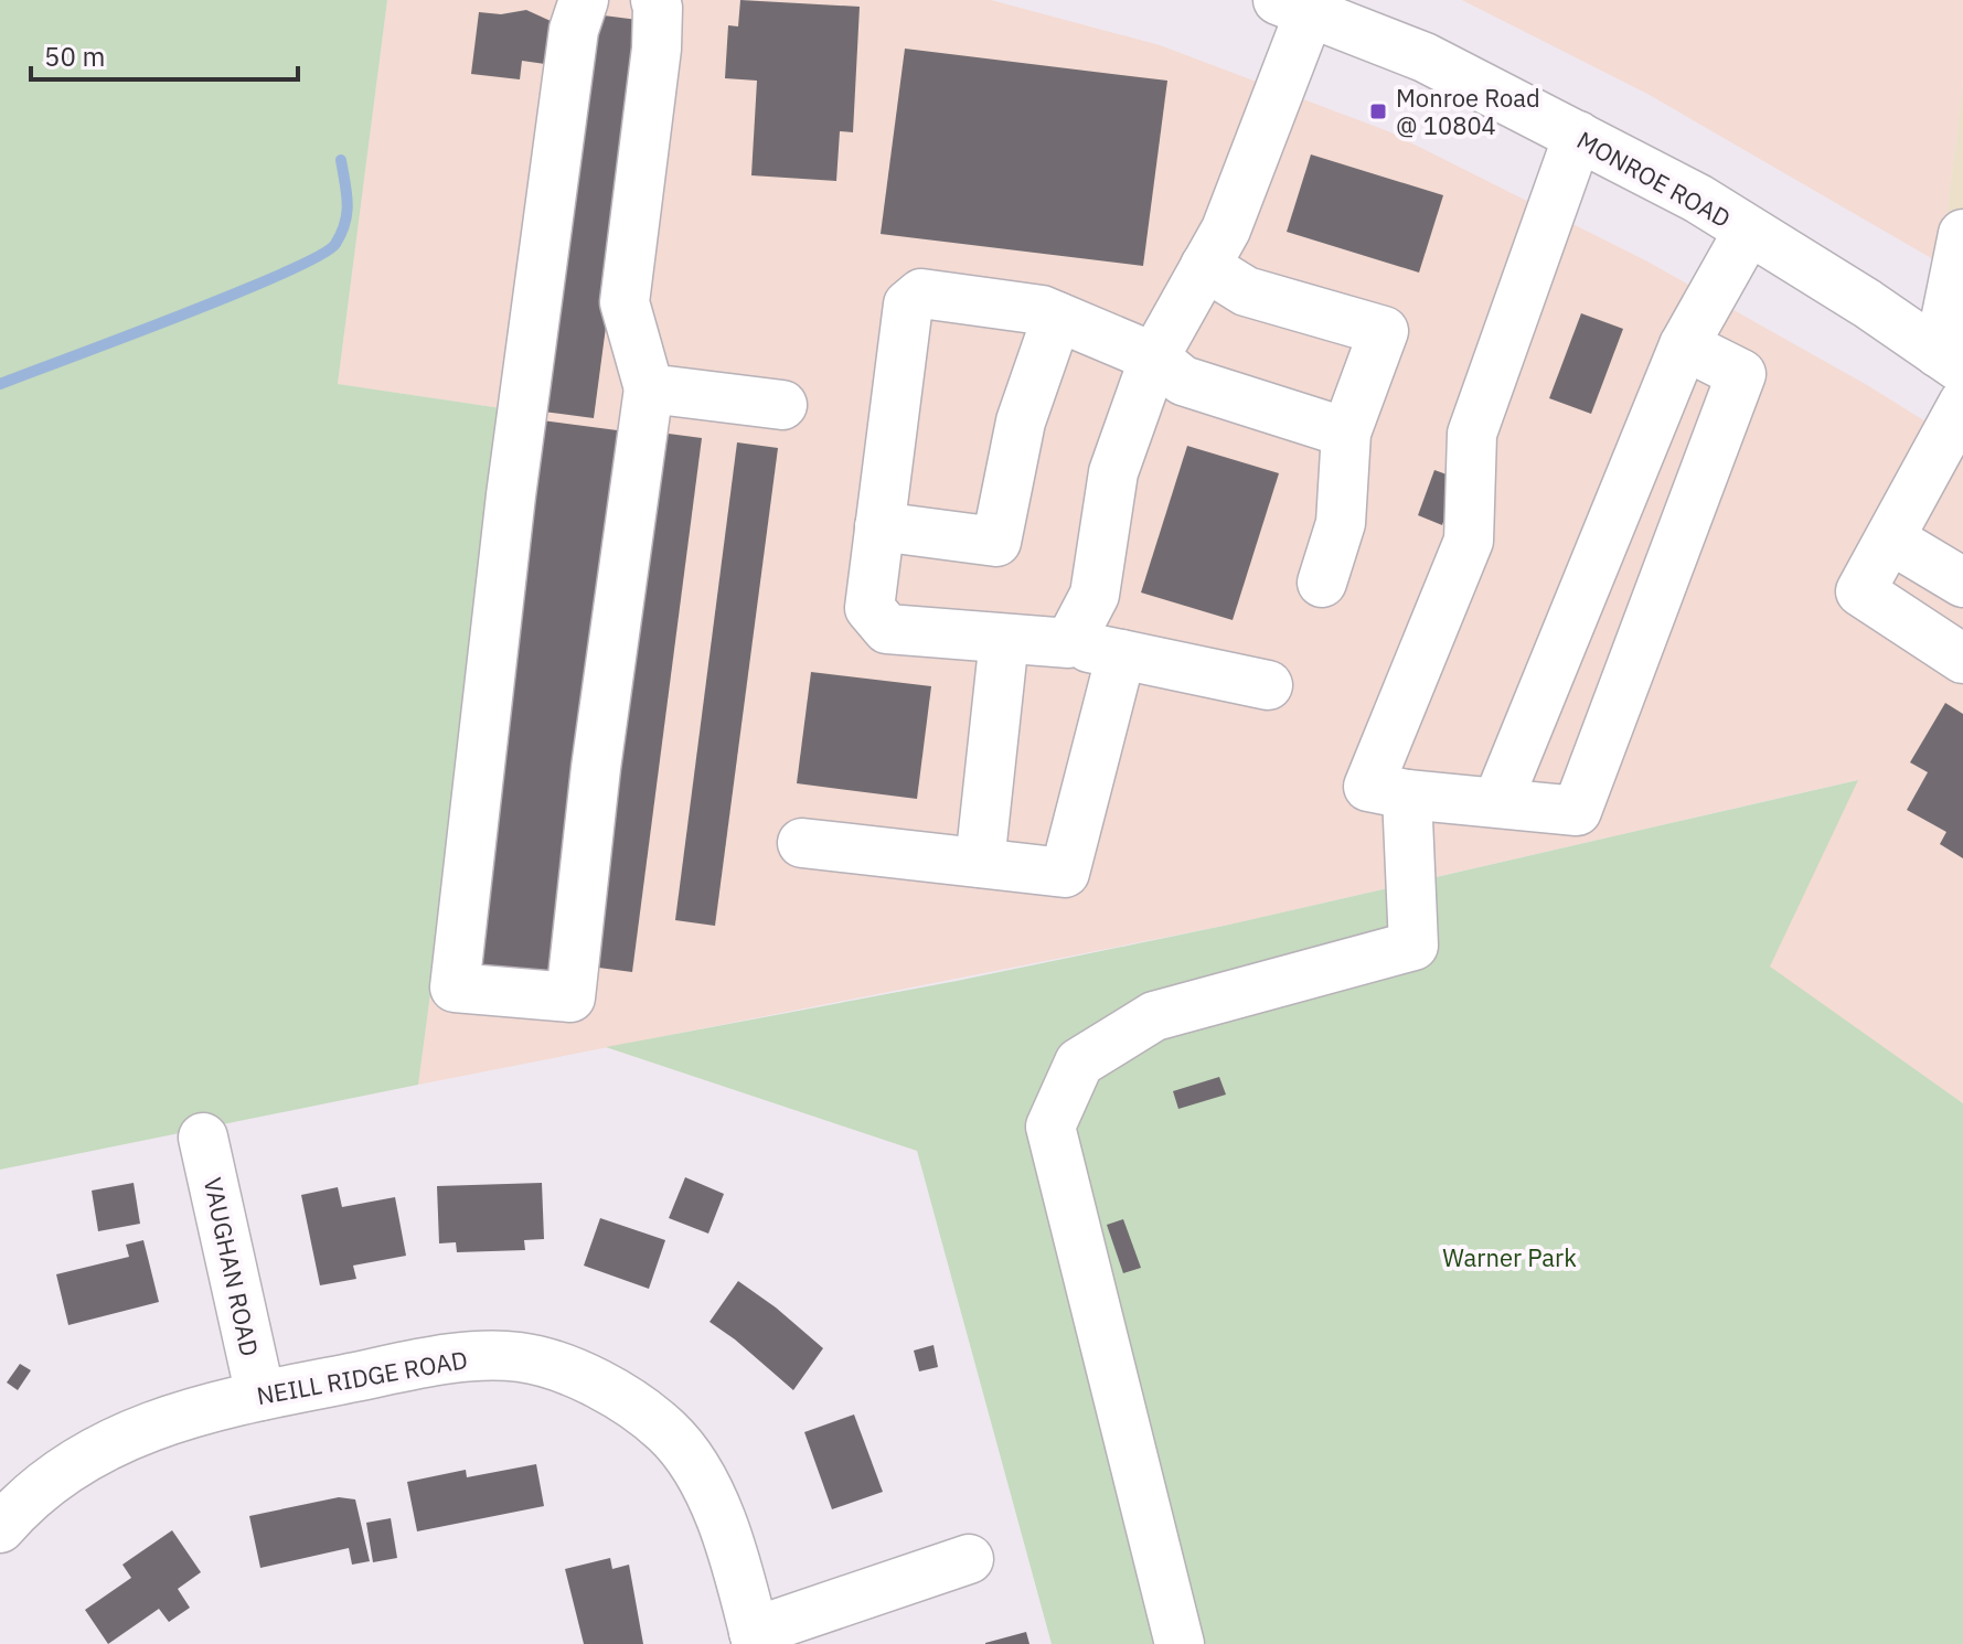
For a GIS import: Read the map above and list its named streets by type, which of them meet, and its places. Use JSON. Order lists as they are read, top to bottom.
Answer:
{
  "streets": {
    "street": ["MONROE ROAD", "VAUGHAN ROAD", "NEILL RIDGE ROAD"]
  },
  "crossings": [
    ["VAUGHAN ROAD", "NEILL RIDGE ROAD"]
  ],
  "parks": ["Warner Park"],
  "places": {
    "transit": ["Monroe Road @ 10804"]
  },
  "scale_bar": "50 m"
}
